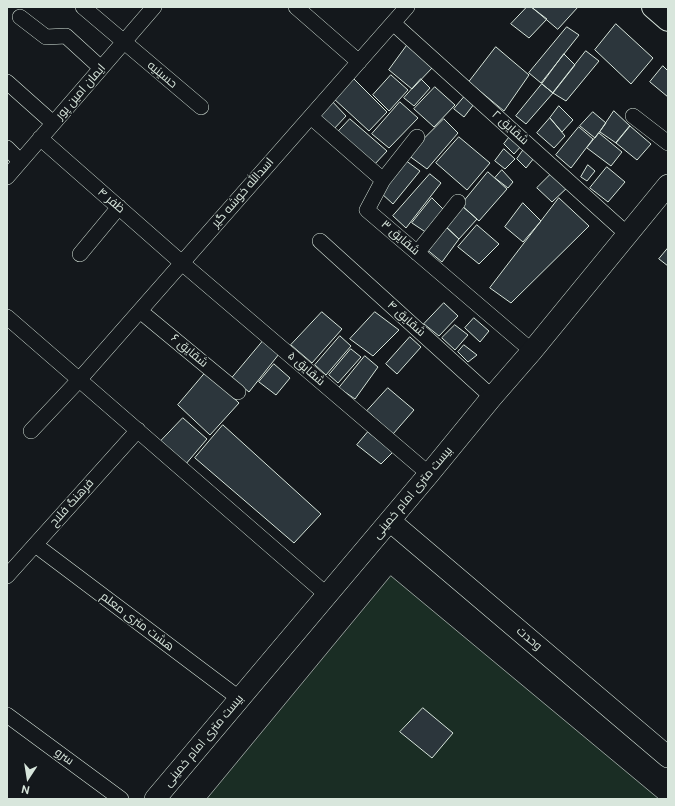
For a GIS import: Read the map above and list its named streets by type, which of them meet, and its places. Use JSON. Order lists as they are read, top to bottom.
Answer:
{
  "streets": {
    "main road": ["بیست متری امام خمینی", "وحدت"],
    "street": [
      "حسینیه",
      "ایمان امین پور",
      "شقایق ۲",
      "اسدالله خوشه گیر",
      "ظفر ۴",
      "شقایق ۳",
      "شقایق ۴",
      "شقایق ۶",
      "شقایق ۵",
      "فرهنگ فلاح",
      "هشت متری معلم",
      "سرو"
    ]
  },
  "crossings": [
    ["حسینیه", "ایمان امین پور"],
    ["ایمان امین پور", "ظفر ۴"],
    ["شقایق ۲", "اسدالله خوشه گیر"],
    ["شقایق ۲", "بیست متری امام خمینی"],
    ["اسدالله خوشه گیر", "ظفر ۴"],
    ["اسدالله خوشه گیر", "شقایق ۶"],
    ["اسدالله خوشه گیر", "شقایق ۵"],
    ["ظفر ۴", "شقایق ۵"],
    ["شقایق ۳", "بیست متری امام خمینی"],
    ["شقایق ۴", "بیست متری امام خمینی"],
    ["شقایق ۵", "بیست متری امام خمینی"],
    ["بیست متری امام خمینی", "هشت متری معلم"],
    ["بیست متری امام خمینی", "وحدت"],
    ["فرهنگ فلاح", "هشت متری معلم"]
  ],
  "north": "bottom"
}
